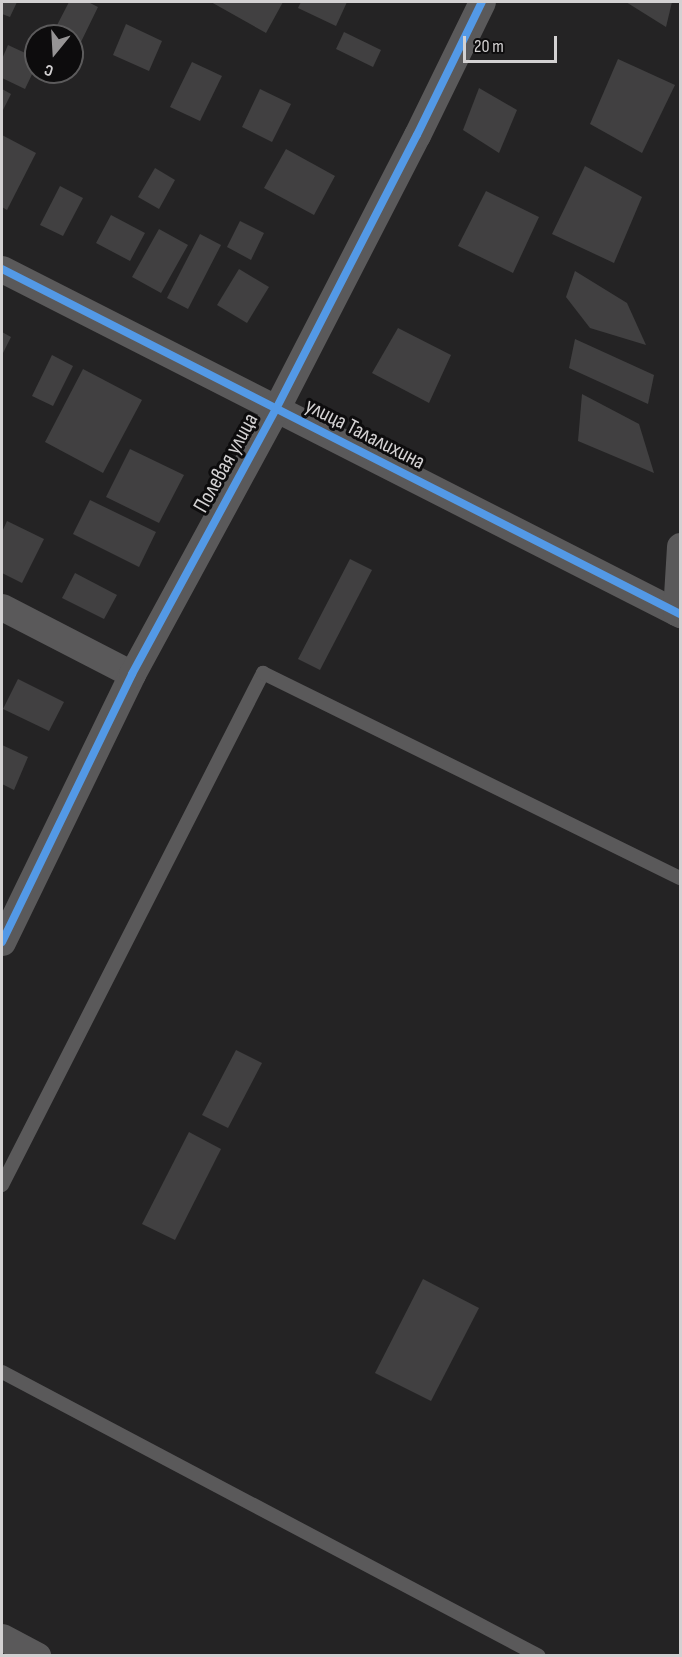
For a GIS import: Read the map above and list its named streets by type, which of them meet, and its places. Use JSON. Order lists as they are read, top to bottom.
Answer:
{
  "streets": {
    "street": ["улица Талалихина", "Полевая улица"]
  },
  "crossings": [
    ["улица Талалихина", "Полевая улица"]
  ],
  "scale_bar": "20 m",
  "north": "bottom"
}
